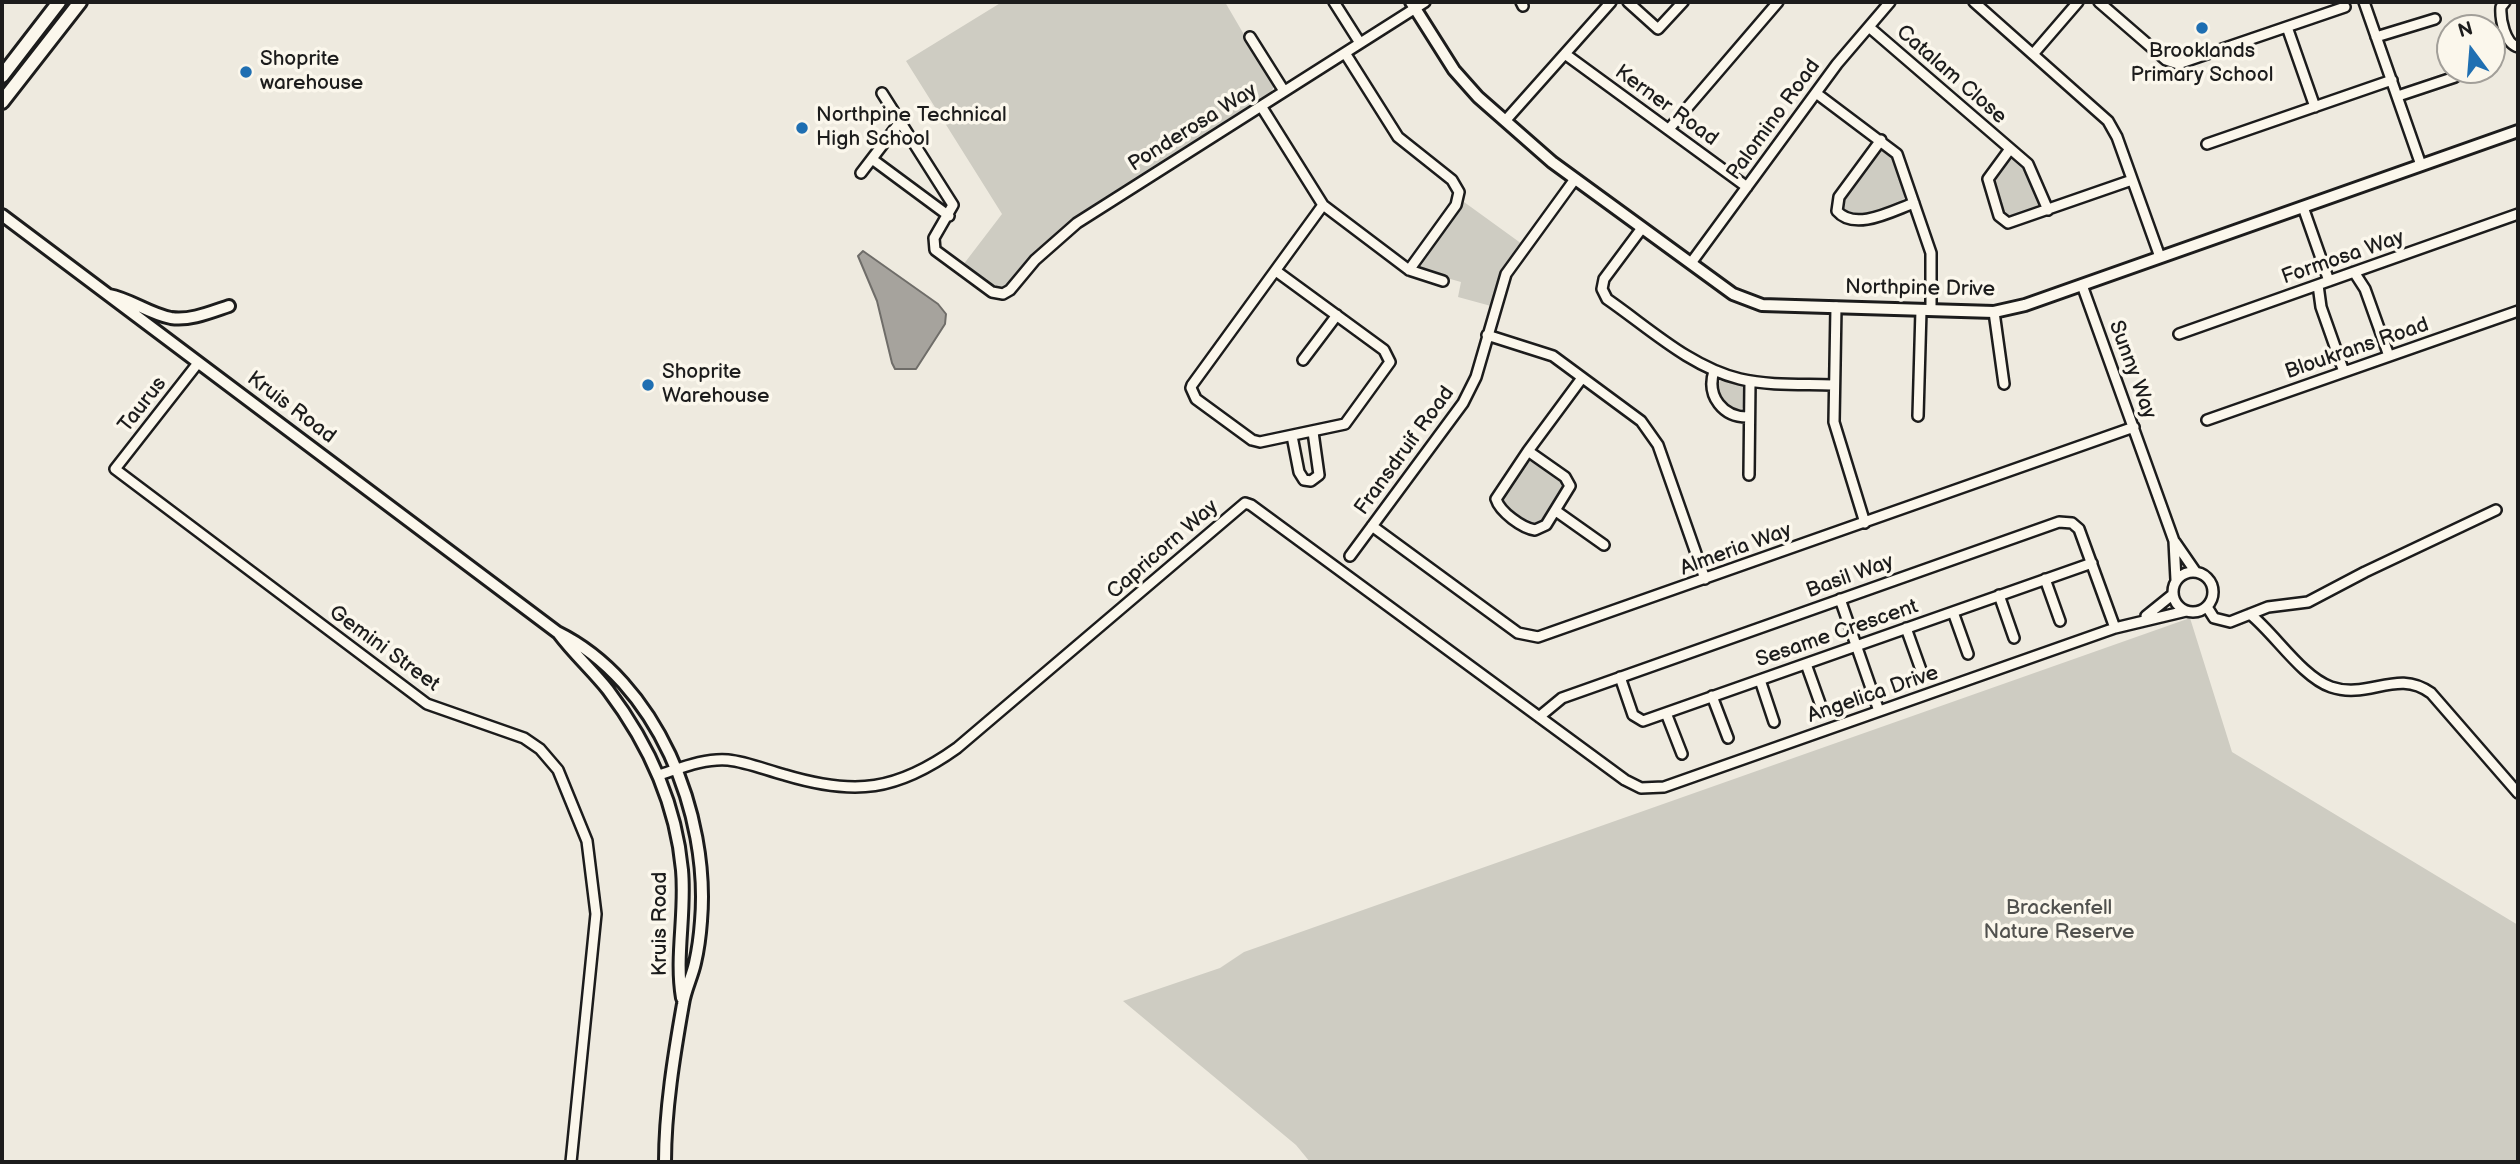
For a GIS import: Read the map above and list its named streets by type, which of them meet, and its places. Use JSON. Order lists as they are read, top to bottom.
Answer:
{
  "streets": {
    "street": [
      "Catalam Close",
      "Kerner Road",
      "Palomino Road",
      "Ponderosa Way",
      "Formosa Way",
      "Northpine Drive",
      "Bloukrans Road",
      "Sunny Way",
      "Taurus",
      "Kruis Road",
      "Fransdruif Road",
      "Capricorn Way",
      "Almeria Way",
      "Basil Way",
      "Sesame Crescent",
      "Gemini Street",
      "Angelica Drive"
    ]
  },
  "crossings": [
    ["Catalam Close", "Palomino Road"],
    ["Kerner Road", "Palomino Road"],
    ["Palomino Road", "Northpine Drive"],
    ["Ponderosa Way", "Northpine Drive"],
    ["Northpine Drive", "Sunny Way"],
    ["Northpine Drive", "Fransdruif Road"],
    ["Sunny Way", "Almeria Way"],
    ["Taurus", "Kruis Road"],
    ["Taurus", "Gemini Street"],
    ["Kruis Road", "Capricorn Way"],
    ["Fransdruif Road", "Almeria Way"],
    ["Capricorn Way", "Basil Way"],
    ["Capricorn Way", "Angelica Drive"],
    ["Basil Way", "Sesame Crescent"],
    ["Basil Way", "Angelica Drive"]
  ],
  "parks": ["Brackenfell Nature Reserve"],
  "places": [
    "Brooklands Primary School",
    "Shoprite warehouse",
    "Northpine Technical High School",
    "Shoprite Warehouse"
  ],
  "north": "top"
}
